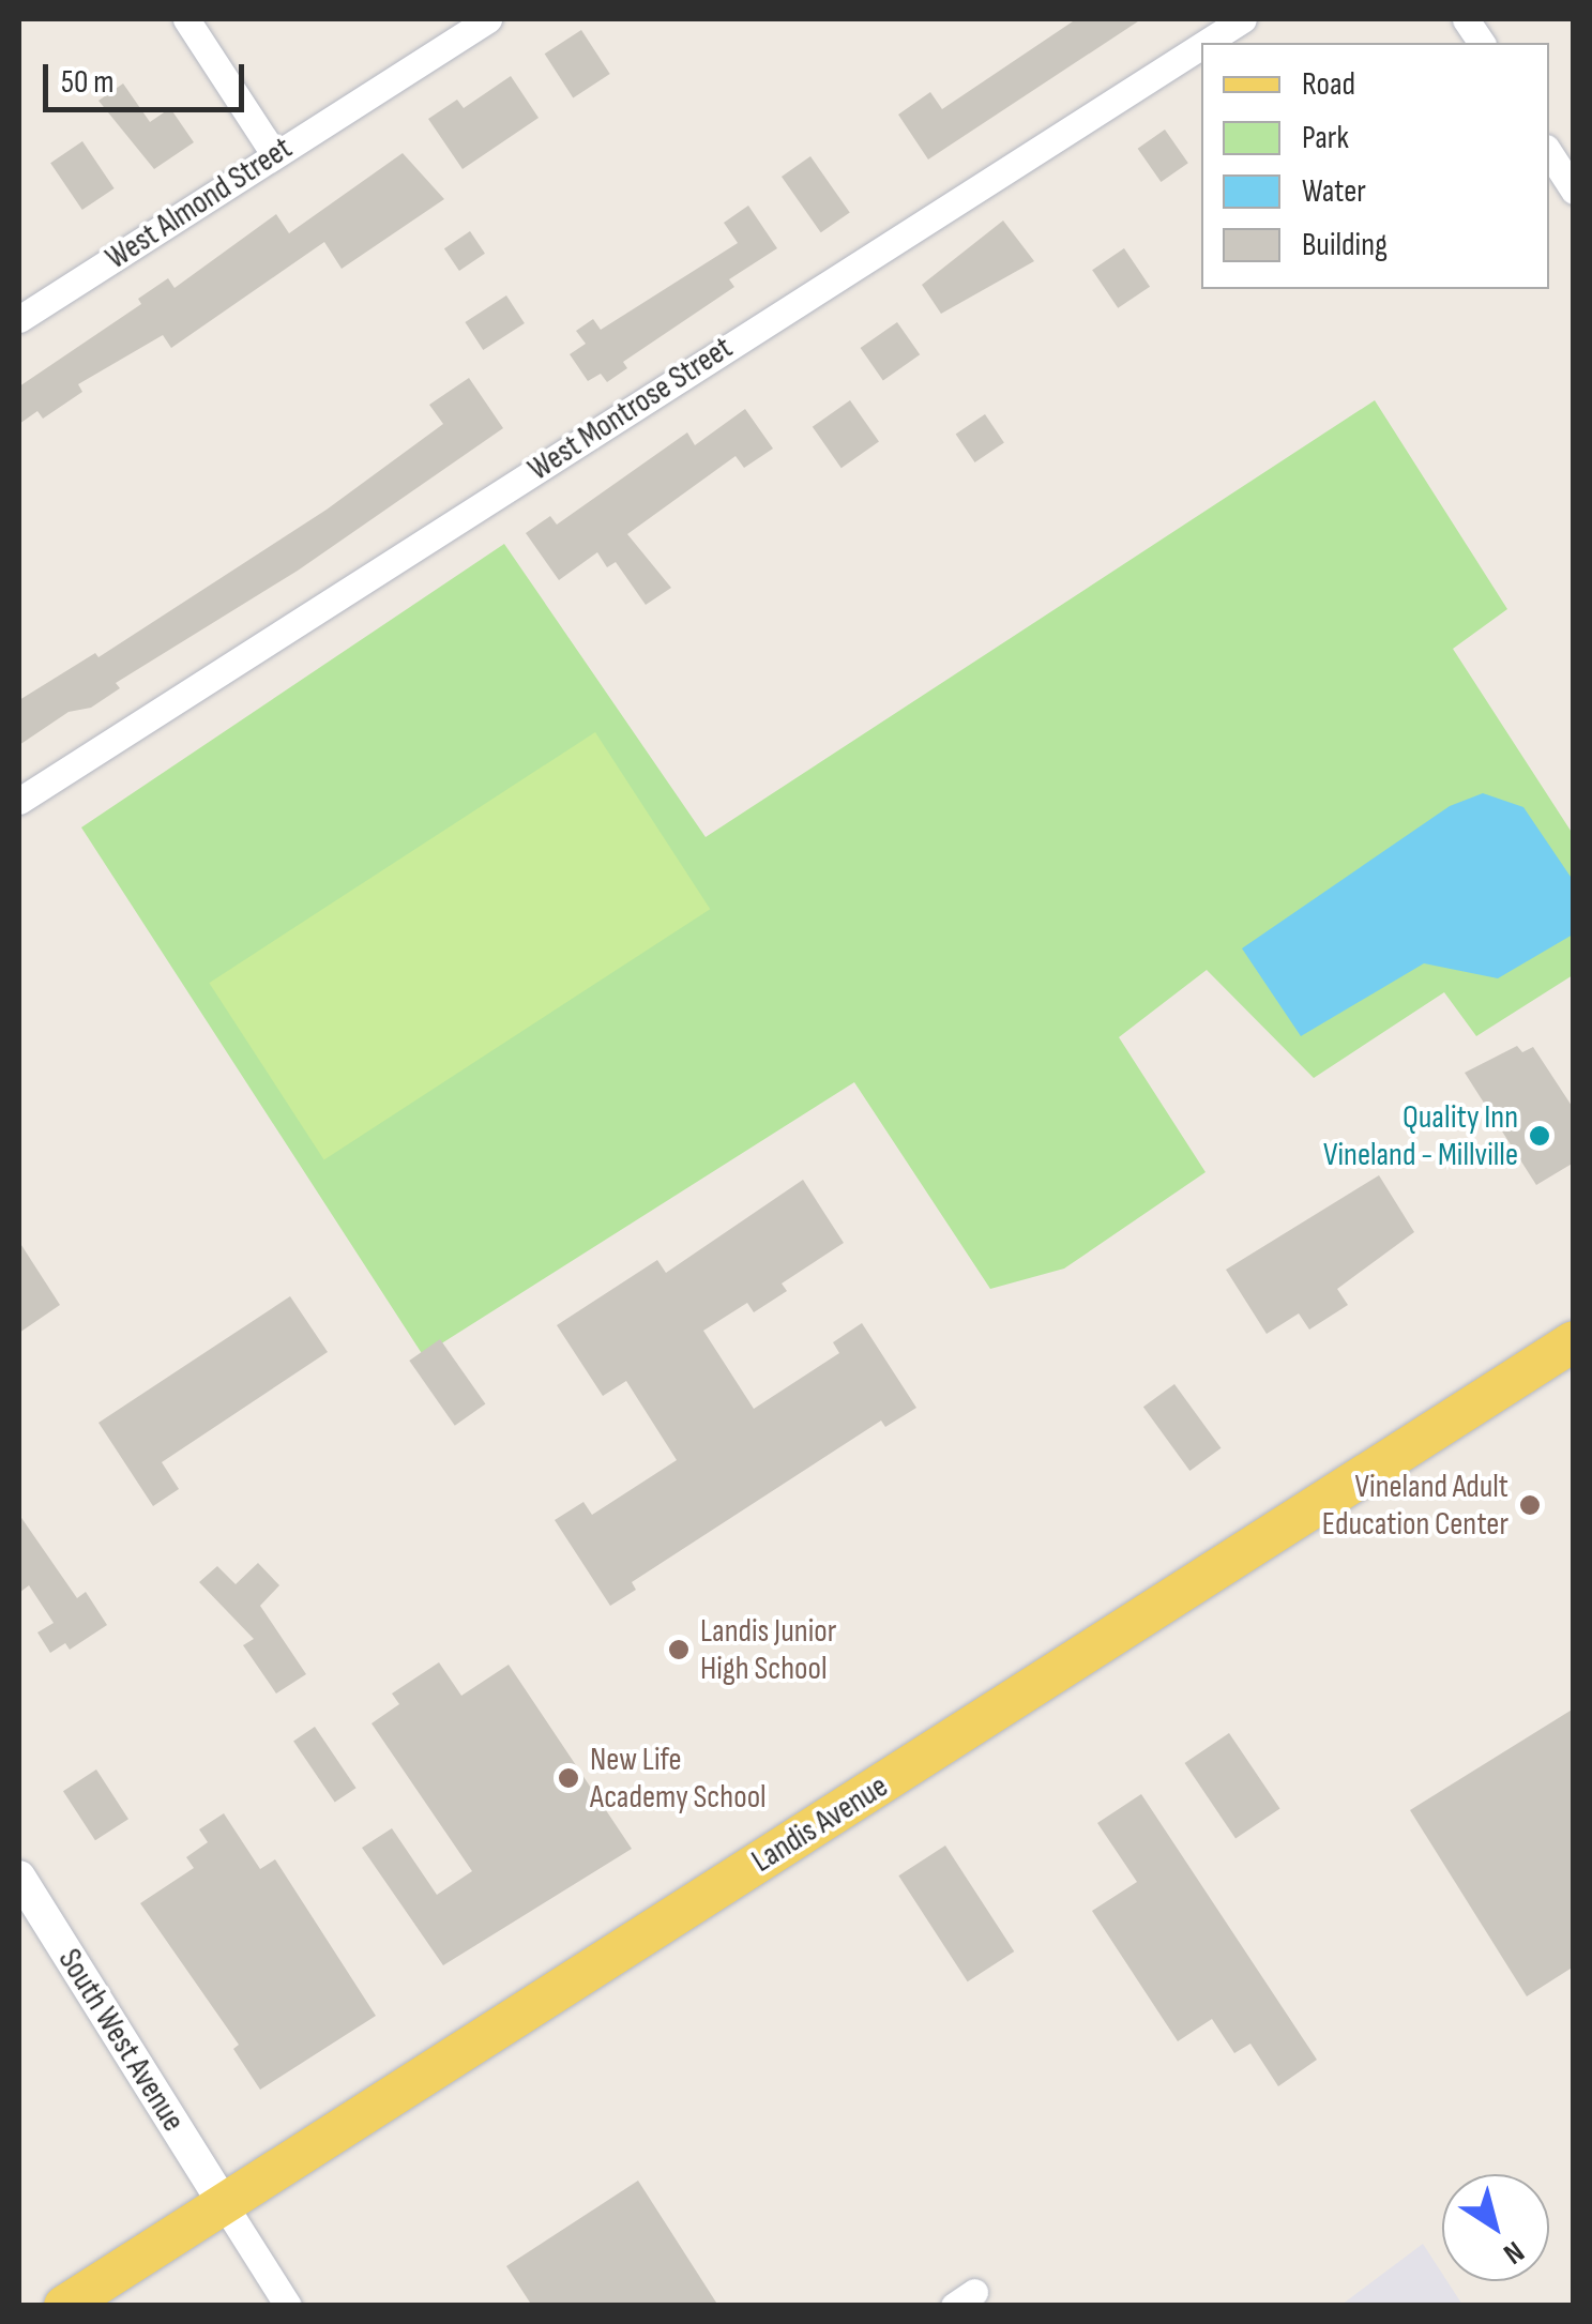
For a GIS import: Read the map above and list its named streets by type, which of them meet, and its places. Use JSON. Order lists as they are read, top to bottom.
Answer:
{
  "streets": {
    "main road": ["Landis Avenue"],
    "street": ["West Almond Street", "West Montrose Street", "South West Avenue"]
  },
  "crossings": [
    ["Landis Avenue", "South West Avenue"]
  ],
  "places": [
    "Quality Inn Vineland - Millville",
    "Vineland Adult Education Center",
    "Landis Junior High School",
    "New Life Academy School"
  ],
  "legend": [
    "Road",
    "Park",
    "Water",
    "Building"
  ],
  "scale_bar": "50 m",
  "north": "bottom right"
}
